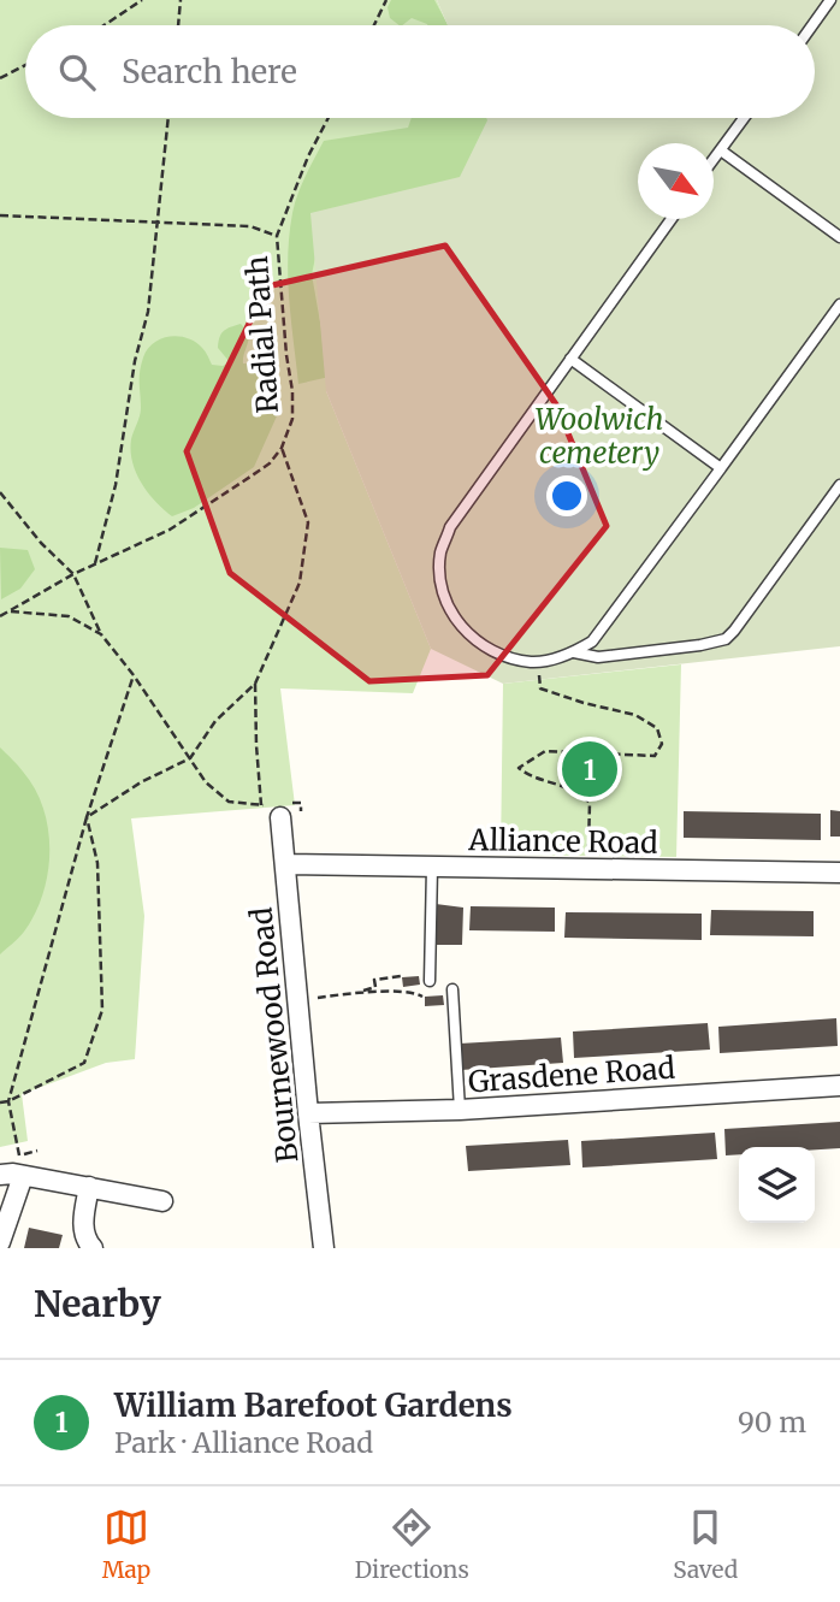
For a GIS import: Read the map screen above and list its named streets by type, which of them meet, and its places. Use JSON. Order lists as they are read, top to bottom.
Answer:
{
  "streets": {
    "street": ["Alliance Road", "Bournewood Road", "Grasdene Road"],
    "path": ["Radial Path"]
  },
  "crossings": [
    ["Alliance Road", "Bournewood Road"],
    ["Bournewood Road", "Grasdene Road"]
  ],
  "parks": ["Woolwich cemetery"],
  "north": "bottom right",
  "page": {
    "search": "Search here",
    "pins": "1",
    "heading": "Nearby",
    "list": [
      {
        "mark": "1",
        "name": "William Barefoot Gardens",
        "note": "Park · Alliance Road",
        "value": "90 m"
      }
    ],
    "nav": ["Map", "Directions", "Saved"]
  }
}
